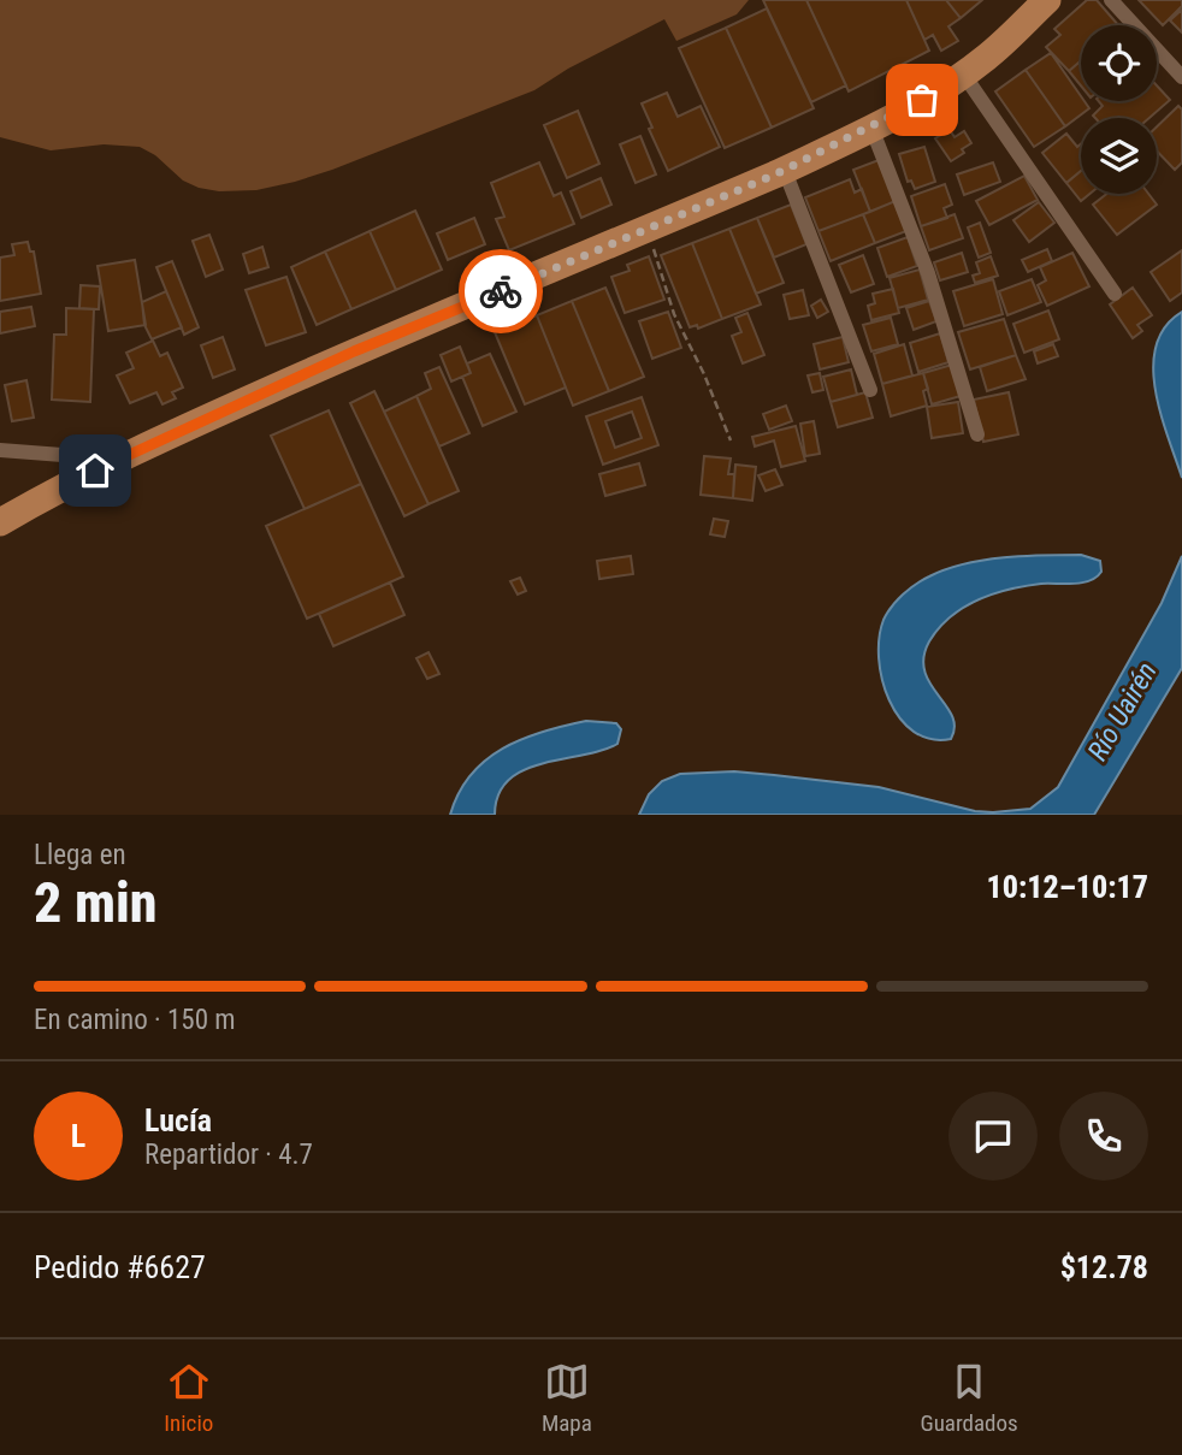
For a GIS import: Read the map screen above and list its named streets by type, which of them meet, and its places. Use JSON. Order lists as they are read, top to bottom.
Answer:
{
  "water": ["Río Uairén"],
  "page": {
    "heading": ["2 min", "Llega en", "10:12–10:17"],
    "panel": [
      "Lucía",
      "Repartidor · 4.7",
      "Pedido #6627",
      "$12.78"
    ],
    "bar": "En camino · 150 m",
    "round": "L",
    "tabs": ["Inicio", "Mapa", "Guardados"]
  }
}
